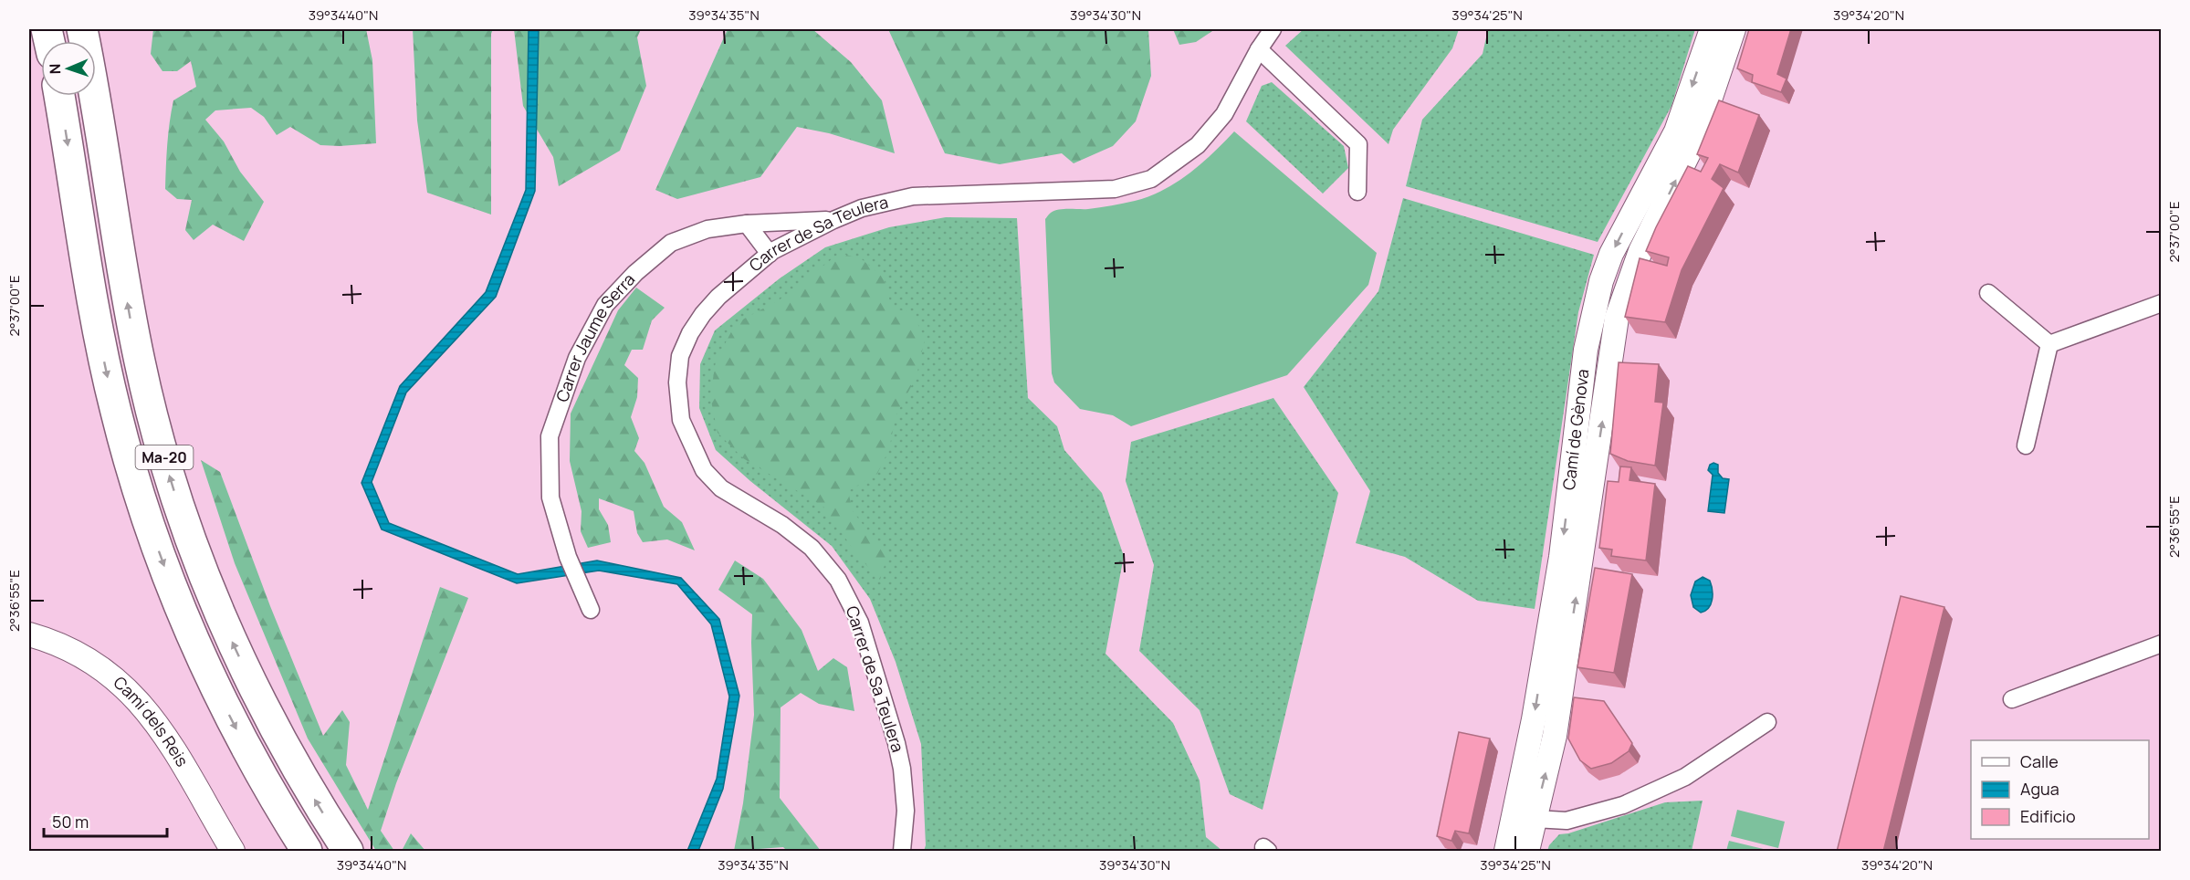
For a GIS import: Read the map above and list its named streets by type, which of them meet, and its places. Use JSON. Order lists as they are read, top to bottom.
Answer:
{
  "streets": {
    "highway": ["Ma-20"],
    "street": [
      "Carrer de Sa Teulera",
      "Carrer Jaume Serra",
      "Camí de Gènova",
      "Camí dels Reis"
    ]
  },
  "crossings": [
    ["Carrer de Sa Teulera", "Carrer Jaume Serra"]
  ],
  "legend": ["Calle", "Agua", "Edificio"],
  "scale_bar": "50 m",
  "north": "left",
  "coordinates": [
    "39°34'40\"N",
    "39°34'35\"N",
    "39°34'30\"N",
    "39°34'25\"N",
    "39°34'20\"N",
    "2°37'00\"E",
    "2°36'55\"E"
  ]
}
